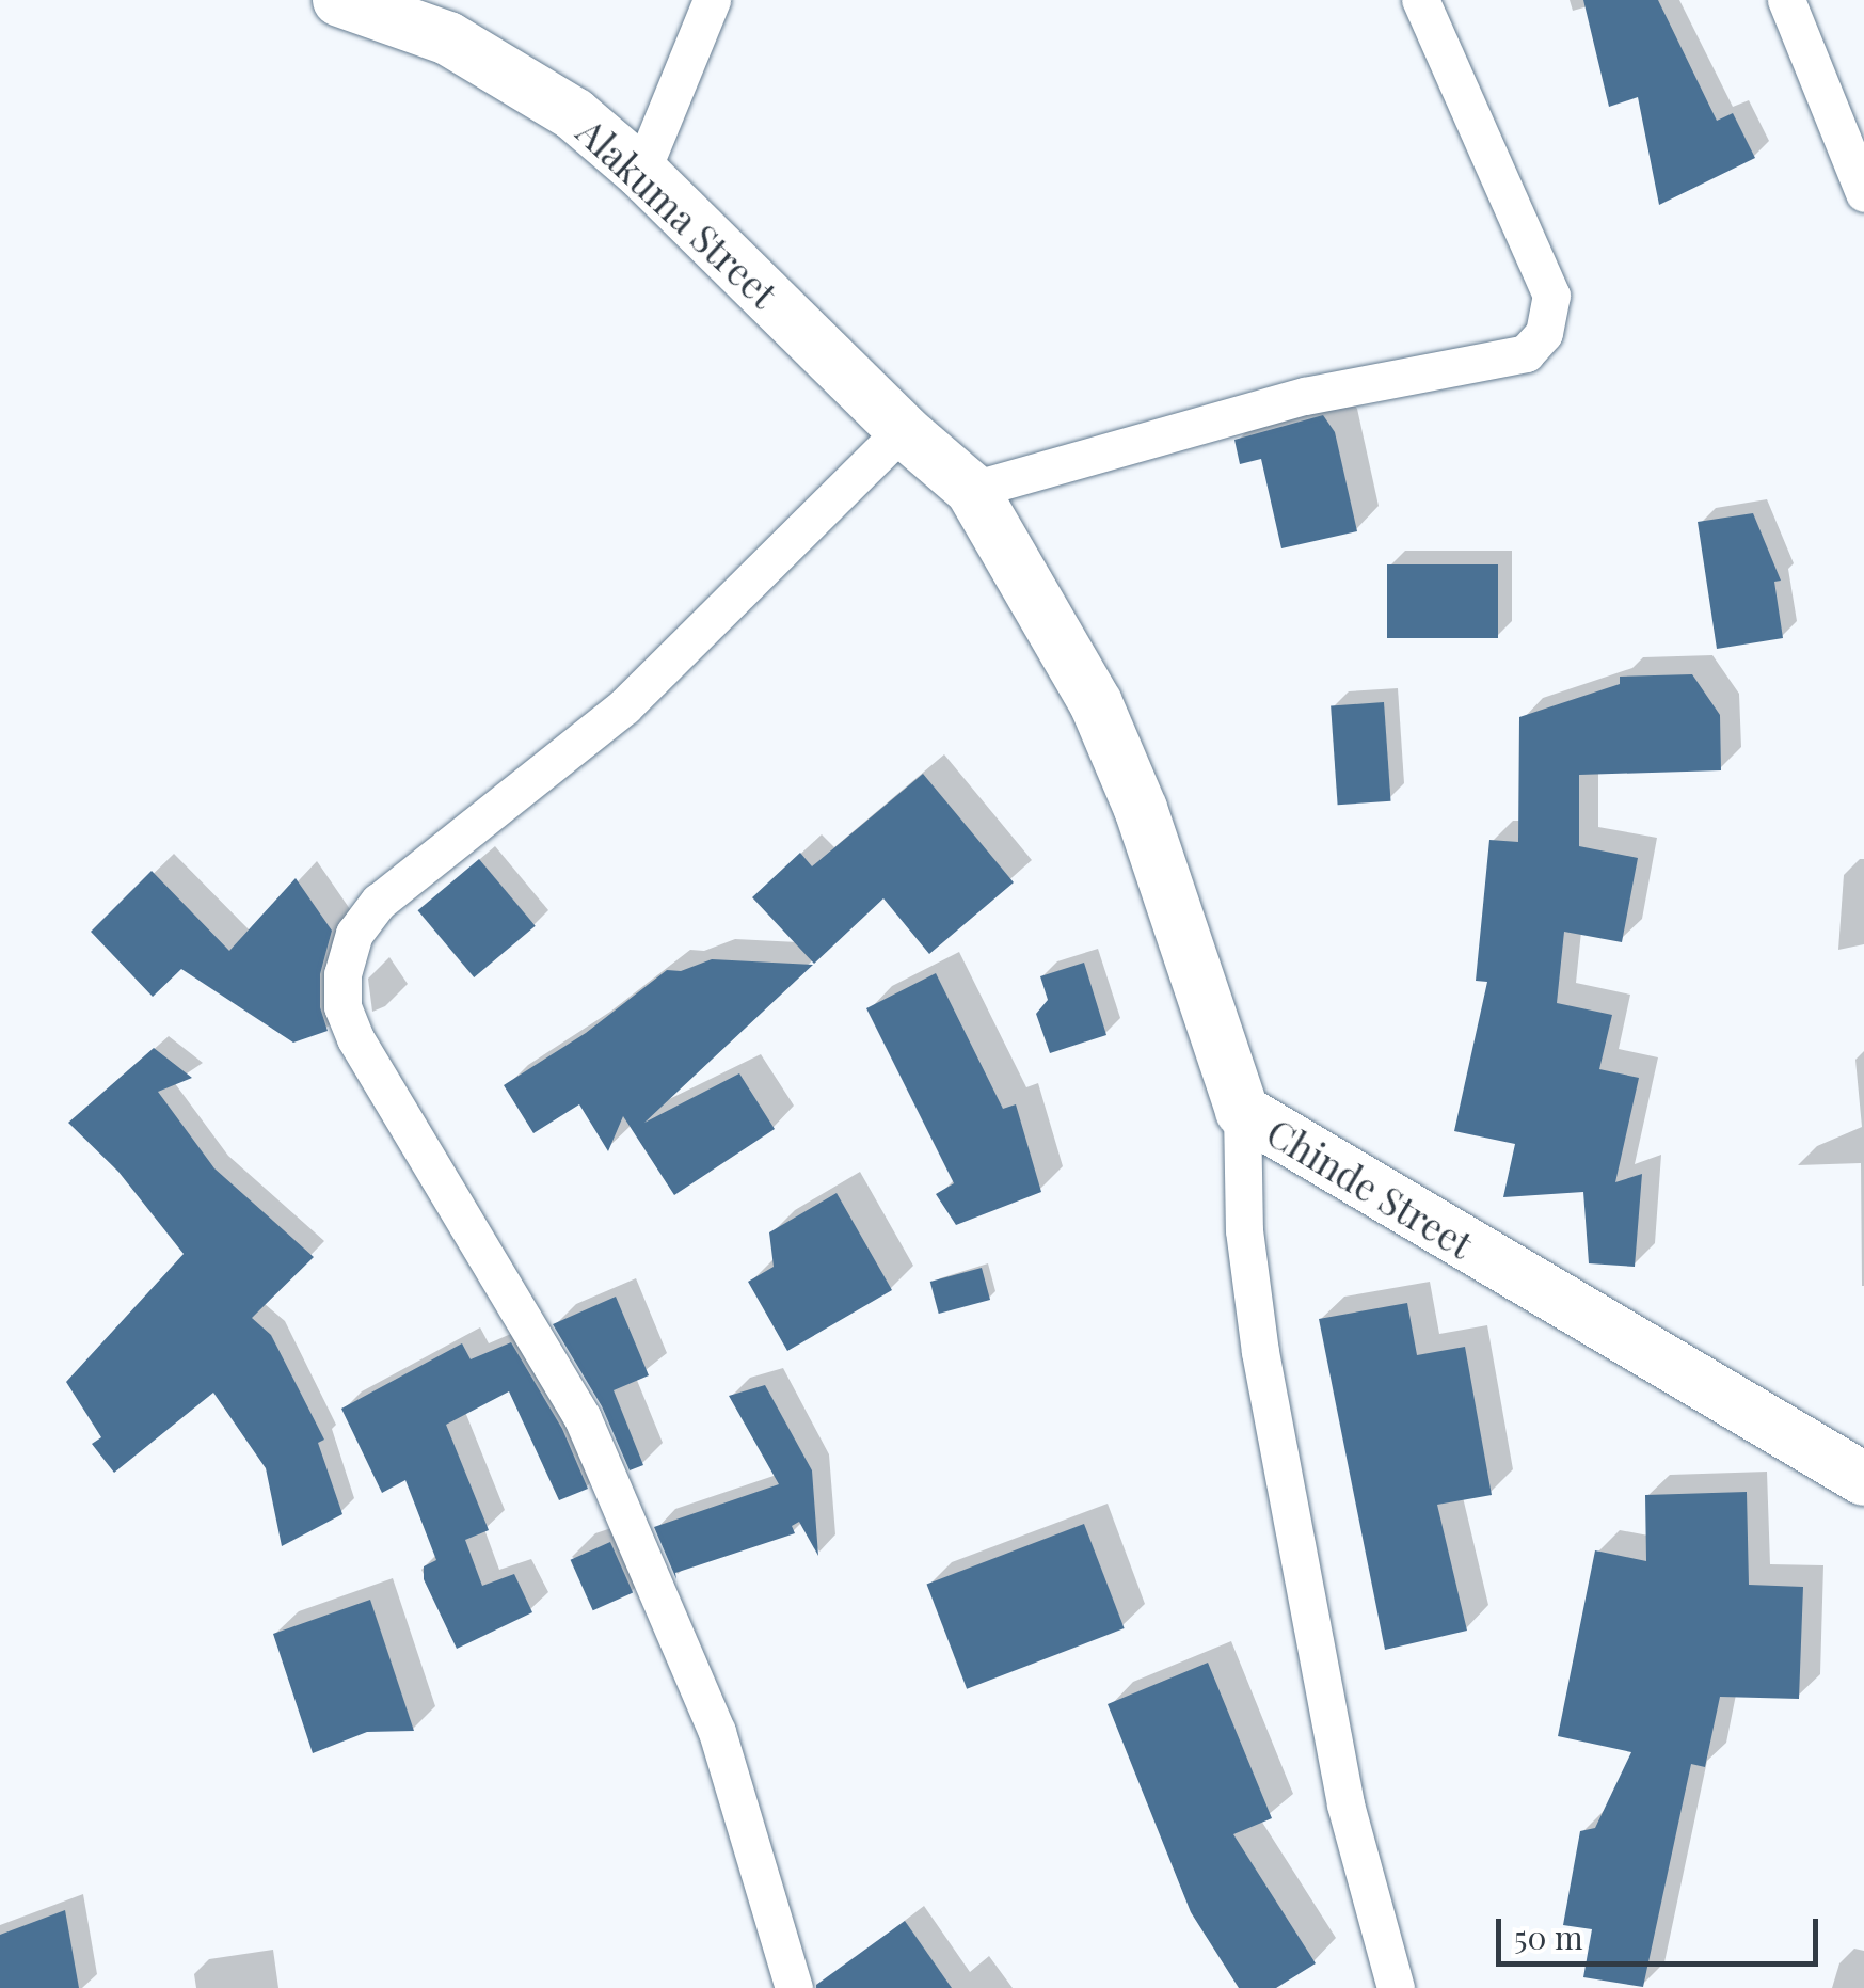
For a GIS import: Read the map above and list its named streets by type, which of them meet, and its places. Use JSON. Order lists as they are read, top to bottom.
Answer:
{
  "streets": {
    "street": ["Alakuma Street", "Chinde Street"]
  },
  "crossings": [
    ["Alakuma Street", "Chinde Street"]
  ],
  "scale_bar": "50 m"
}
